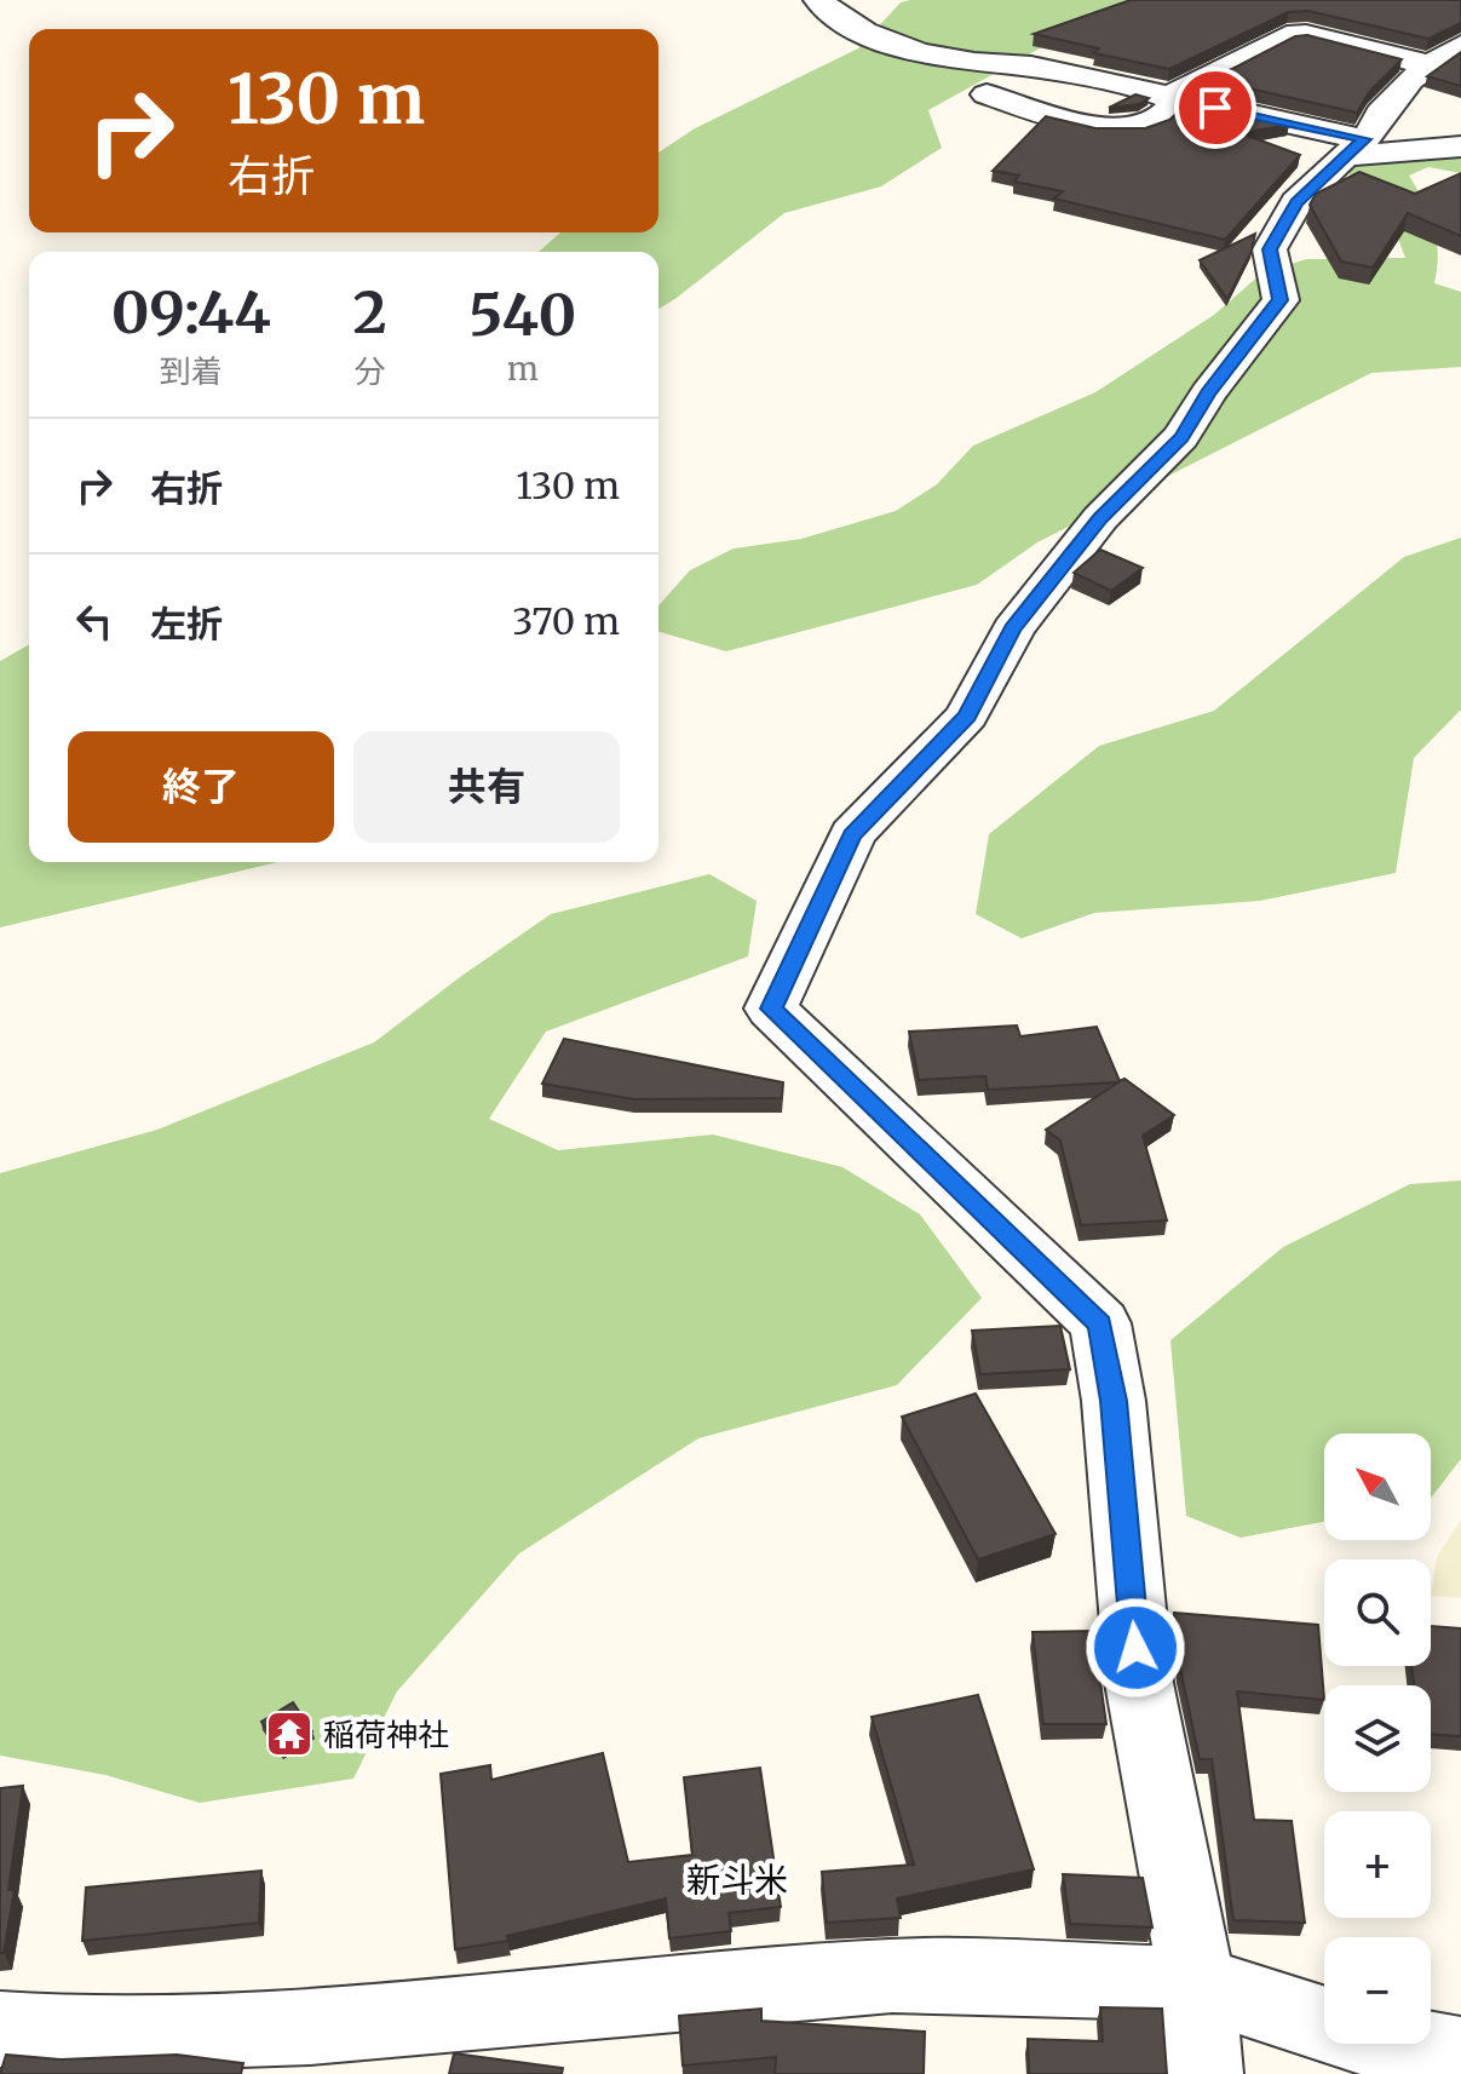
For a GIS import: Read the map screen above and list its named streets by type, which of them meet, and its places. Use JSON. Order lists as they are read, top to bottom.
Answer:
{
  "districts": ["新斗米"],
  "places": {
    "temple": ["稲荷神社"]
  },
  "north": "top left",
  "page": {
    "turn": ["130 m", "右折"],
    "eta": [
      "09:44",
      "到着",
      "2",
      "分",
      "540",
      "m"
    ],
    "list": [
      {
        "name": "右折",
        "value": "130 m"
      },
      {
        "name": "左折",
        "value": "370 m"
      }
    ],
    "buttons": ["終了", "共有"],
    "map_buttons": ["+", "−"]
  }
}
